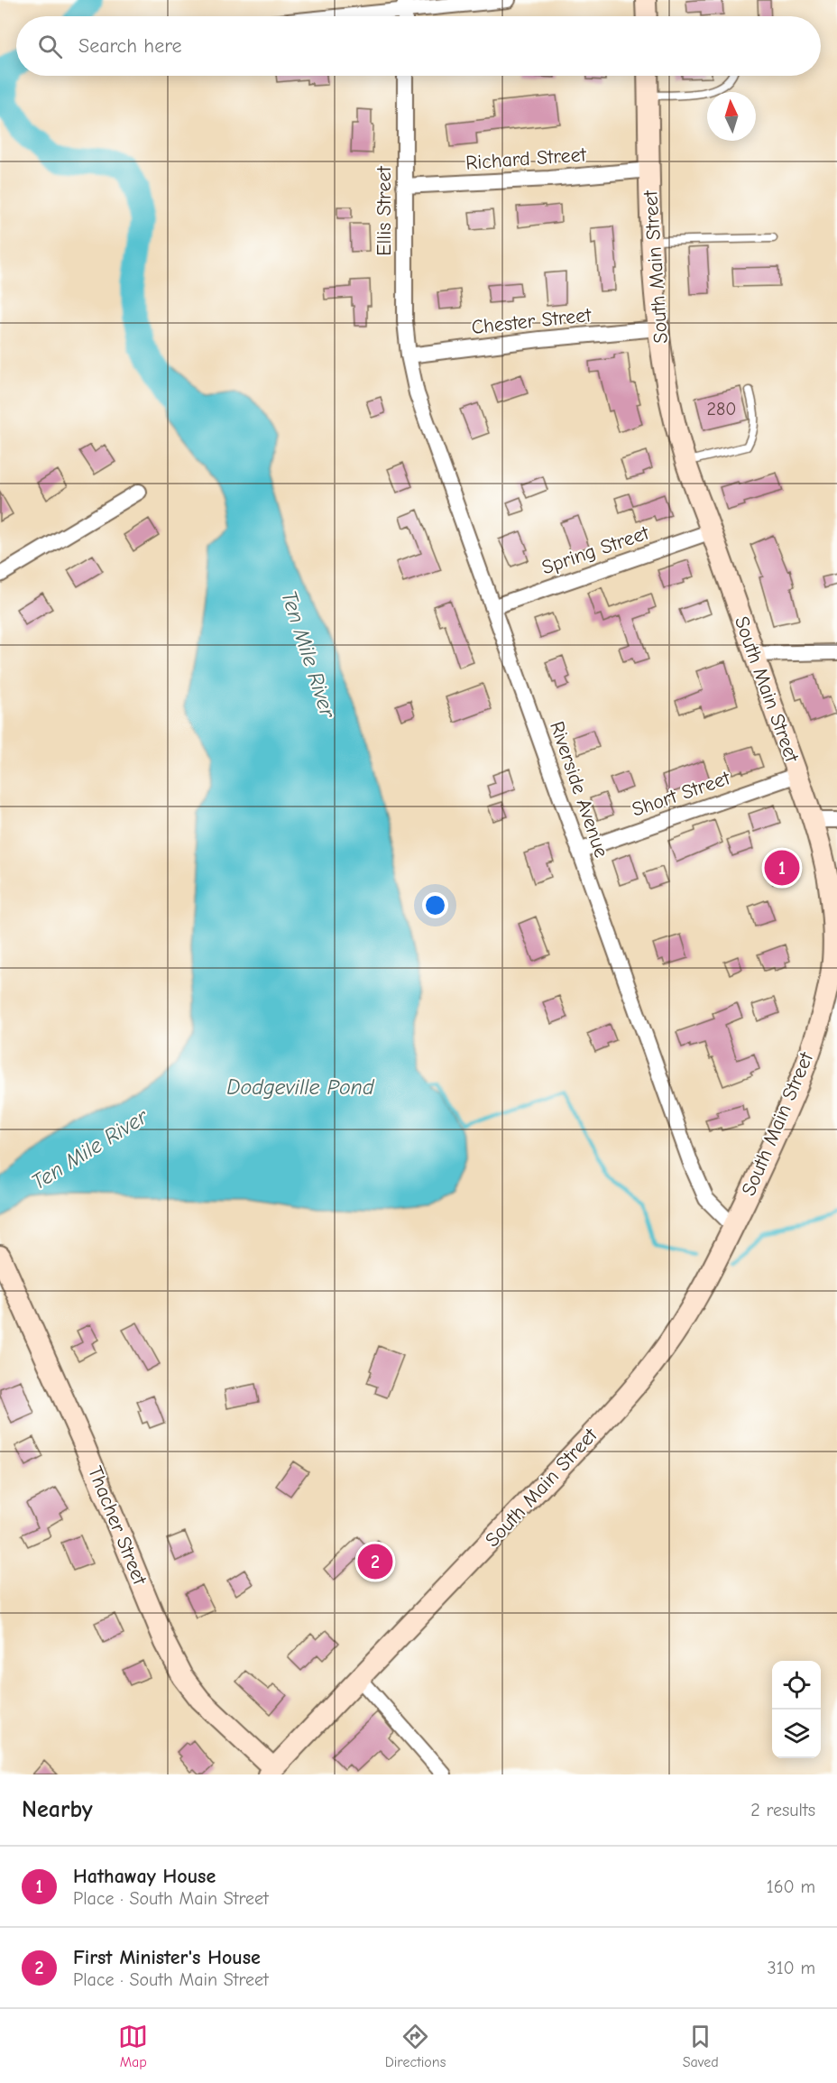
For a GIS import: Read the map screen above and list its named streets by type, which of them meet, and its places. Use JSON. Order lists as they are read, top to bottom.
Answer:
{
  "streets": {
    "main road": ["South Main Street", "Thacher Street"],
    "street": [
      "Richard Street",
      "Ellis Street",
      "Chester Street",
      "Spring Street",
      "Riverside Avenue",
      "Short Street"
    ]
  },
  "crossings": [
    ["Richard Street", "Ellis Street"],
    ["Richard Street", "South Main Street"],
    ["Ellis Street", "Chester Street"],
    ["Ellis Street", "Riverside Avenue"],
    ["South Main Street", "Chester Street"],
    ["South Main Street", "Spring Street"],
    ["South Main Street", "Riverside Avenue"],
    ["South Main Street", "Short Street"],
    ["South Main Street", "Thacher Street"],
    ["Chester Street", "Riverside Avenue"],
    ["Spring Street", "Riverside Avenue"],
    ["Riverside Avenue", "Short Street"]
  ],
  "water": ["Ten Mile River", "Dodgeville Pond"],
  "house_numbers": ["280"],
  "north": "top",
  "page": {
    "search": "Search here",
    "pins": ["1", "2"],
    "heading": ["Nearby", "2 results"],
    "list": [
      {
        "mark": "1",
        "name": "Hathaway House",
        "note": "Place · South Main Street",
        "value": "160 m"
      },
      {
        "mark": "2",
        "name": "First Minister's House",
        "note": "Place · South Main Street",
        "value": "310 m"
      }
    ],
    "nav": ["Map", "Directions", "Saved"]
  }
}
